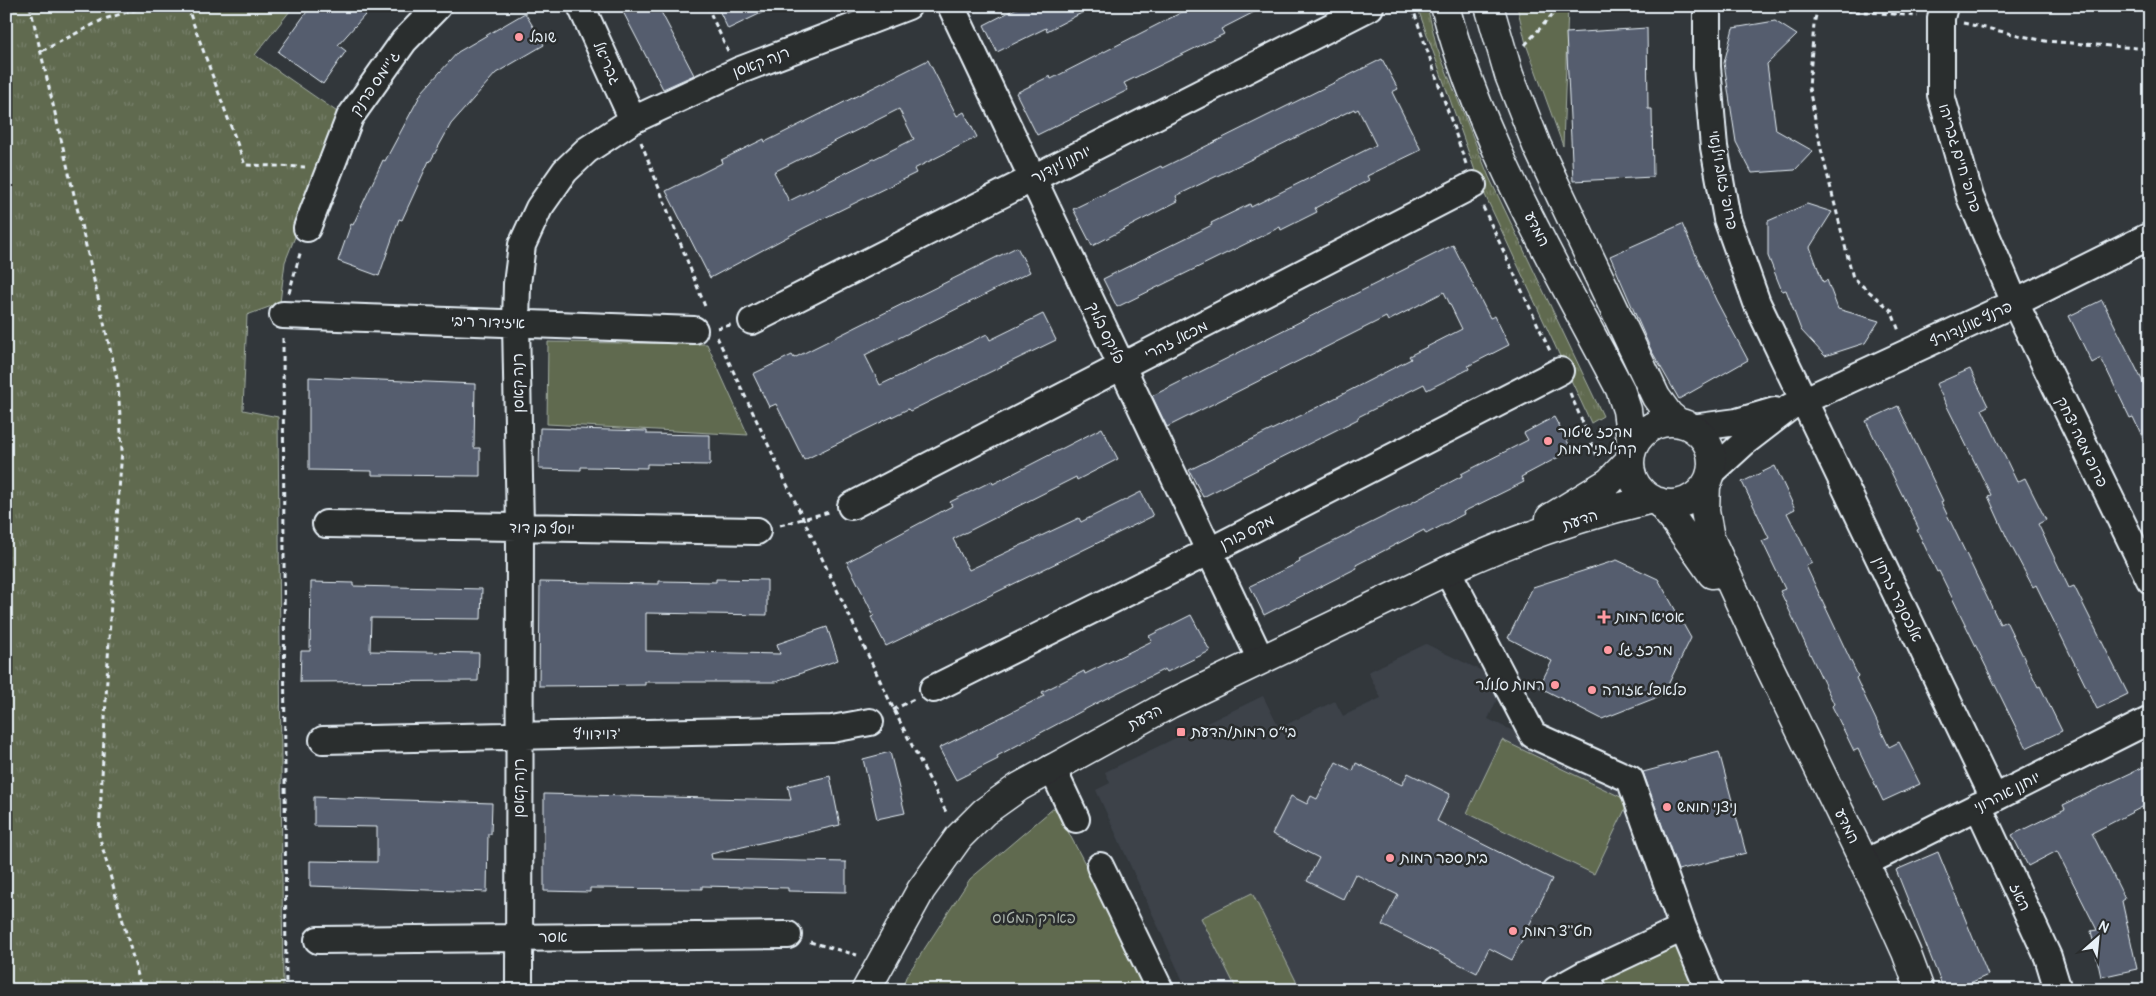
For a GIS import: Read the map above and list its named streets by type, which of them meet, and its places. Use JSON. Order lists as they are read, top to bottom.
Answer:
{
  "streets": {
    "street": [
      "רנה קאסן",
      "גבריאל",
      "ג'יימס פרנק",
      "פרופ' חיים גבריהו",
      "יוחנן לינדנר",
      "פרופ' זאב וילנאי",
      "המדע",
      "איזידור ריבי",
      "פרנץ אולנדורף",
      "פליקס בלוך",
      "מכאל זהרי",
      "פרופ משה יצחק",
      "הדעת",
      "יוסף בן דוד",
      "מקס בורן",
      "אלכסנדר זרחין",
      "דוידוויץ'",
      "יוחנן אהרוני",
      "האז",
      "אסר"
    ]
  },
  "crossings": [
    ["רנה קאסן", "גבריאל"],
    ["רנה קאסן", "איזידור ריבי"],
    ["רנה קאסן", "יוסף בן דוד"],
    ["רנה קאסן", "דוידוויץ'"],
    ["רנה קאסן", "אסר"],
    ["פרופ' חיים גבריהו", "פרנץ אולנדורף"],
    ["פרופ' חיים גבריהו", "פרופ משה יצחק"],
    ["יוחנן לינדנר", "פליקס בלוך"],
    ["פרופ' זאב וילנאי", "פרנץ אולנדורף"],
    ["פרופ' זאב וילנאי", "אלכסנדר זרחין"],
    ["המדע", "פרנץ אולנדורף"],
    ["המדע", "הדעת"],
    ["המדע", "יוחנן אהרוני"],
    ["פרנץ אולנדורף", "פרופ משה יצחק"],
    ["פרנץ אולנדורף", "הדעת"],
    ["פרנץ אולנדורף", "אלכסנדר זרחין"],
    ["פליקס בלוך", "מכאל זהרי"],
    ["פליקס בלוך", "הדעת"],
    ["פליקס בלוך", "מקס בורן"],
    ["אלכסנדר זרחין", "יוחנן אהרוני"],
    ["אלכסנדר זרחין", "האז"],
    ["יוחנן אהרוני", "האז"]
  ],
  "parks": ["פארק המטוס"],
  "places": {
    "other": [
      "שובל",
      "מרכז שיטור קהילתי רמות",
      "מרכז גל",
      "רמות סלולר",
      "פלאפל אזורה",
      "ניצני חומש",
      "בית ספר רמות",
      "חט''צ רמות"
    ],
    "health": ["אסיא רמות"],
    "transit": ["בי״ס רמות/הדעת"]
  },
  "north": "top right"
}
